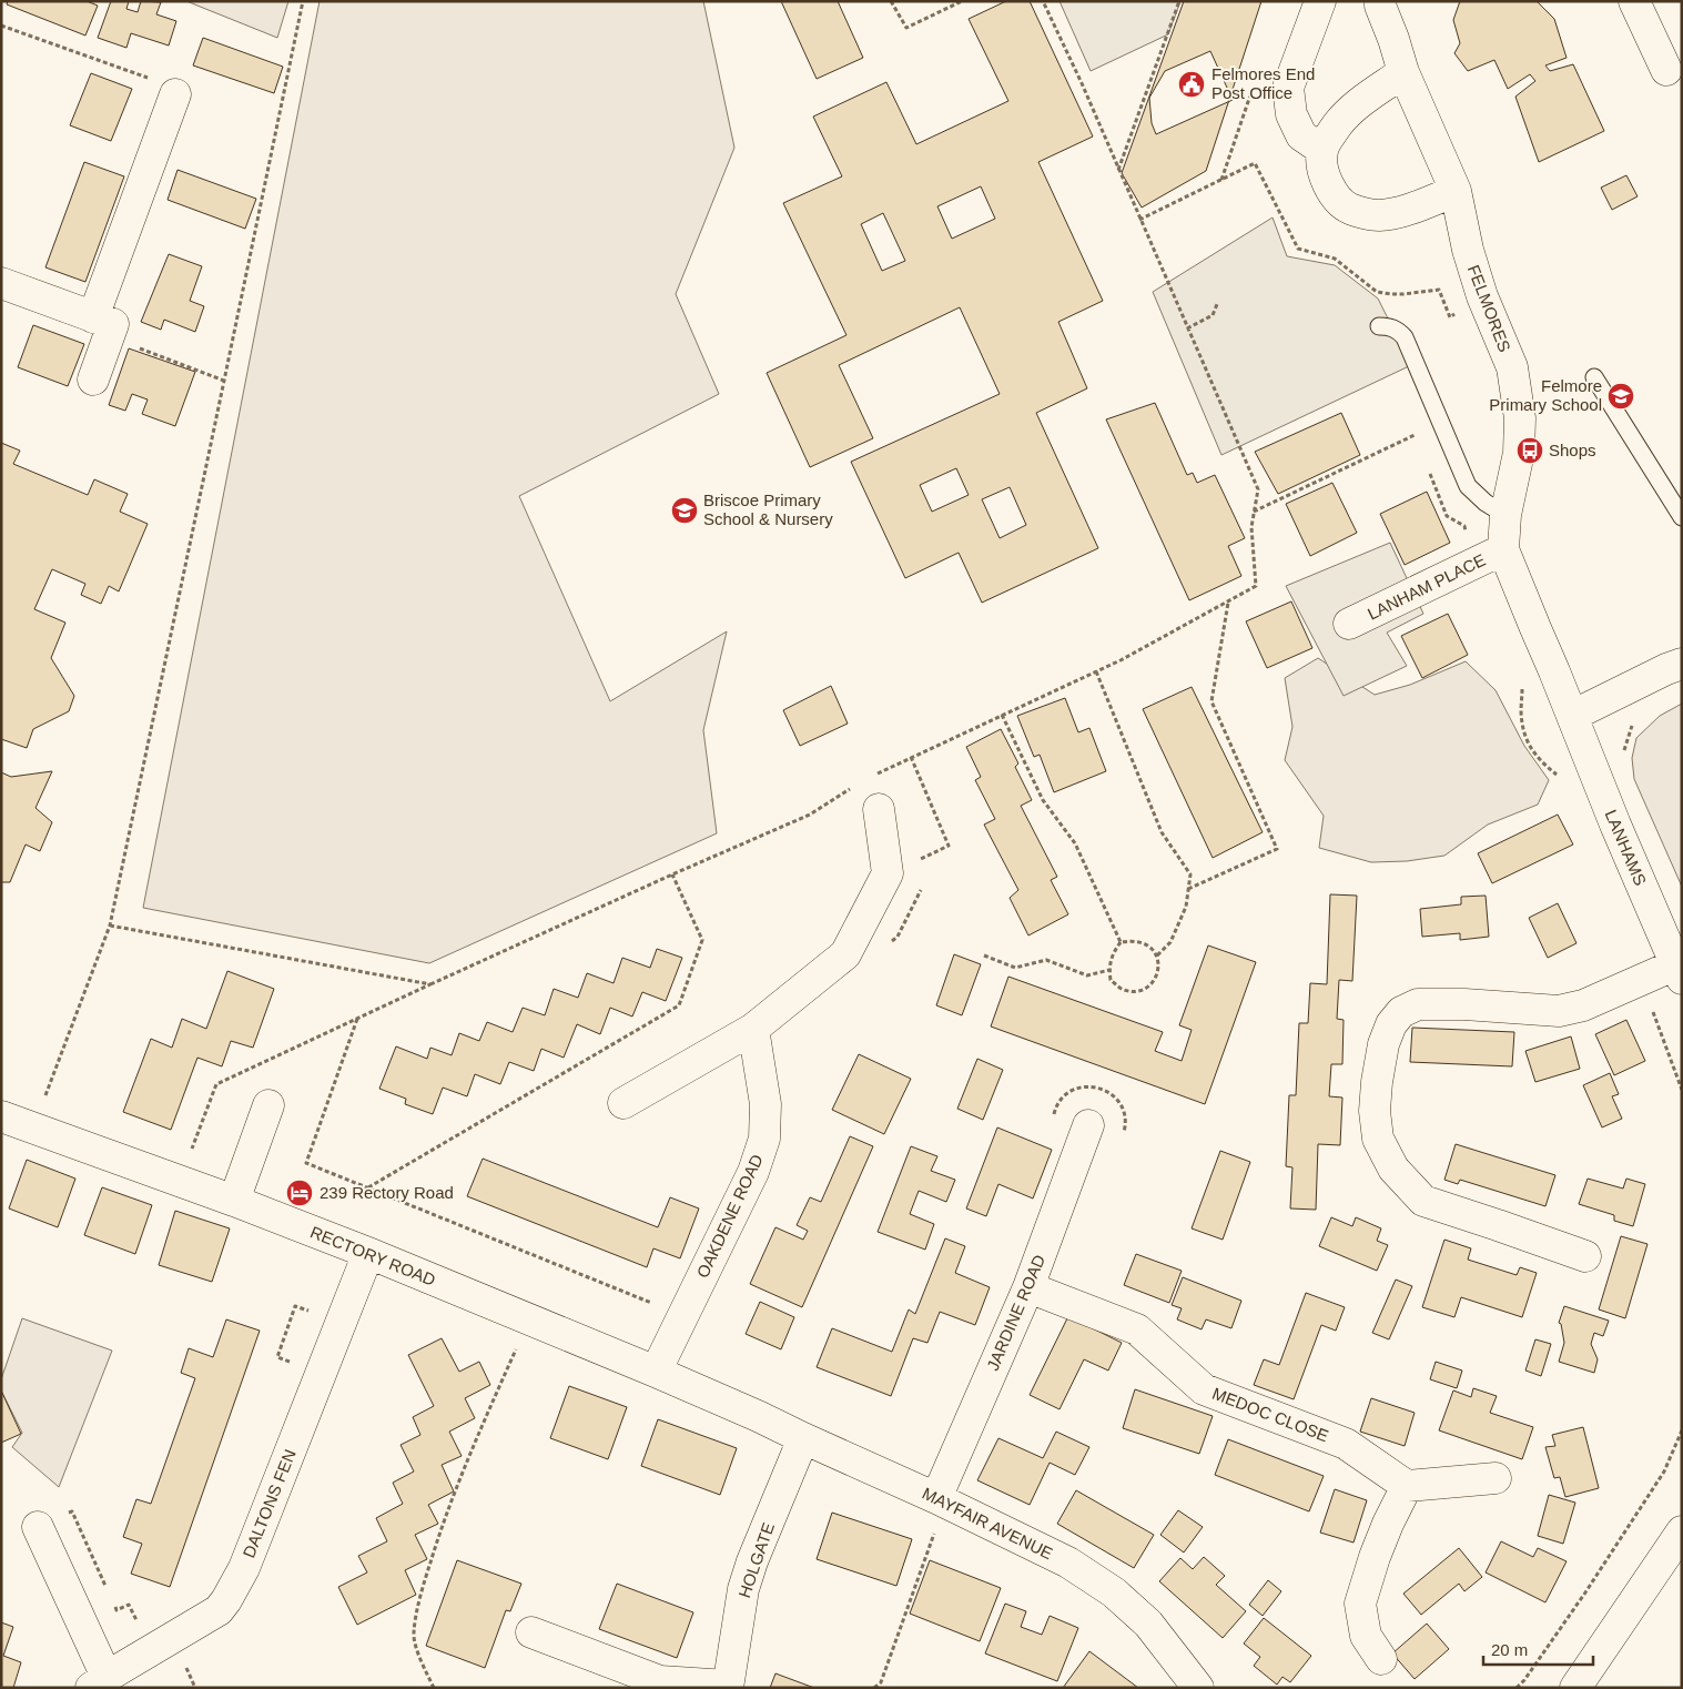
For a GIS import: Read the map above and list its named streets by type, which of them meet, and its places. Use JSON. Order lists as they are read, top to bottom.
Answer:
{
  "streets": {
    "street": [
      "FELMORES",
      "LANHAM PLACE",
      "LANHAMS",
      "OAKDENE ROAD",
      "RECTORY ROAD",
      "JARDINE ROAD",
      "MEDOC CLOSE",
      "DALTONS FEN",
      "MAYFAIR AVENUE",
      "HOLGATE"
    ]
  },
  "crossings": [
    ["FELMORES", "LANHAM PLACE"],
    ["FELMORES", "LANHAMS"],
    ["OAKDENE ROAD", "RECTORY ROAD"],
    ["RECTORY ROAD", "DALTONS FEN"],
    ["RECTORY ROAD", "MAYFAIR AVENUE"],
    ["JARDINE ROAD", "MEDOC CLOSE"],
    ["JARDINE ROAD", "MAYFAIR AVENUE"],
    ["MAYFAIR AVENUE", "HOLGATE"]
  ],
  "places": {
    "public building": ["Felmores End Post Office"],
    "school or university": ["Felmore Primary School", "Briscoe Primary School & Nursery"],
    "bus stop": ["Shops"],
    "hotel": ["239 Rectory Road"]
  },
  "scale_bar": "20 m"
}
